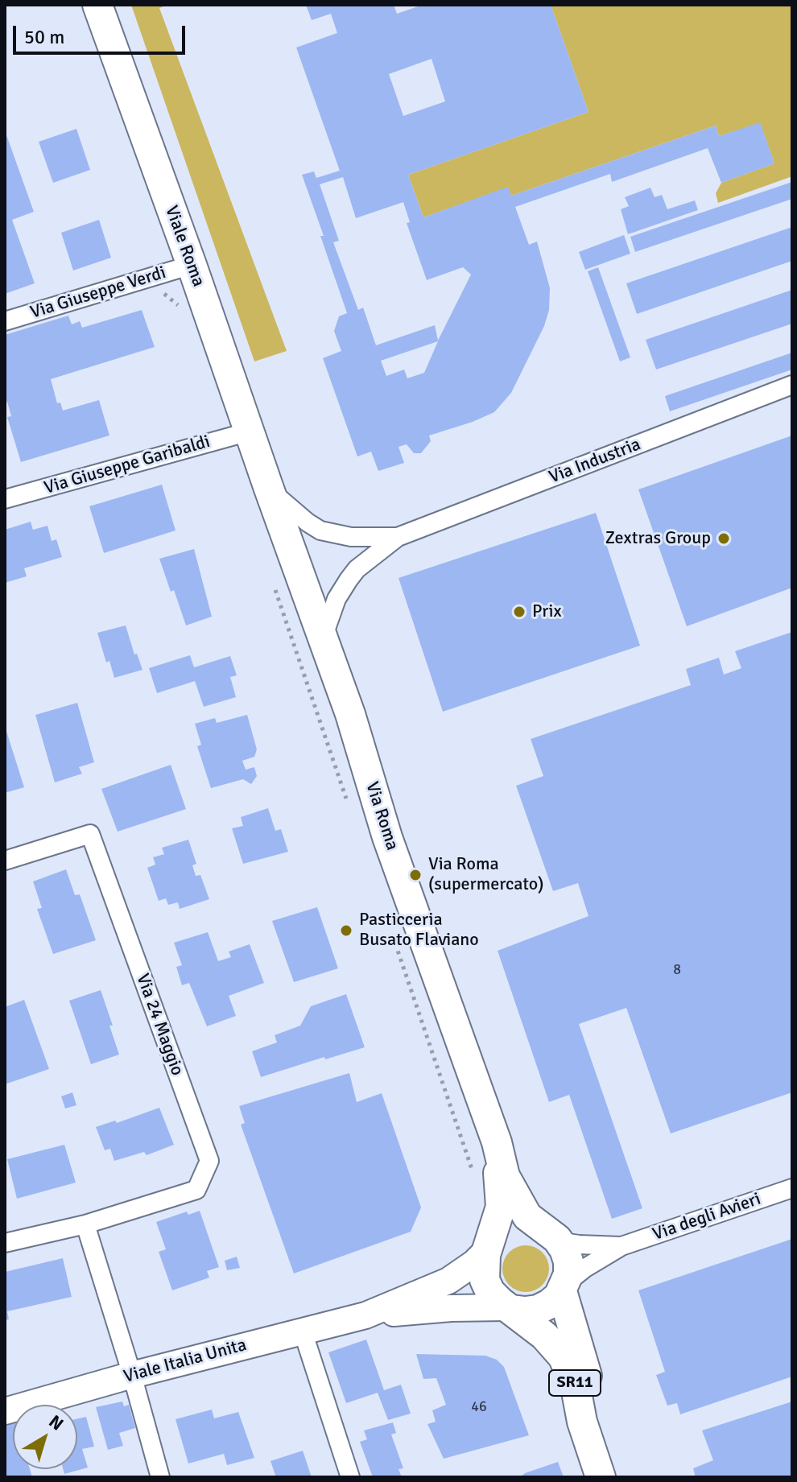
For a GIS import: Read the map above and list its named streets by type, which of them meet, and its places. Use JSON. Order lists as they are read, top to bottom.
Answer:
{
  "streets": {
    "main road": ["Viale Roma", "Via Roma", "SR11"],
    "street": [
      "Via Giuseppe Verdi",
      "Via Industria",
      "Via Giuseppe Garibaldi",
      "Via 24 Maggio",
      "Via degli Avieri",
      "Viale Italia Unita"
    ]
  },
  "crossings": [
    ["Viale Roma", "Via Giuseppe Verdi"],
    ["Viale Roma", "Via Industria"],
    ["Viale Roma", "Via Giuseppe Garibaldi"],
    ["Viale Roma", "Via Roma"],
    ["Via Industria", "Via Roma"],
    ["Via Roma", "Via degli Avieri"],
    ["Via Roma", "Viale Italia Unita"],
    ["Via degli Avieri", "Viale Italia Unita"]
  ],
  "places": [
    "Zextras Group",
    "Prix",
    "Via Roma (supermercato)",
    "Pasticceria Busato Flaviano"
  ],
  "house_numbers": ["8", "46"],
  "scale_bar": "50 m",
  "north": "top right"
}
